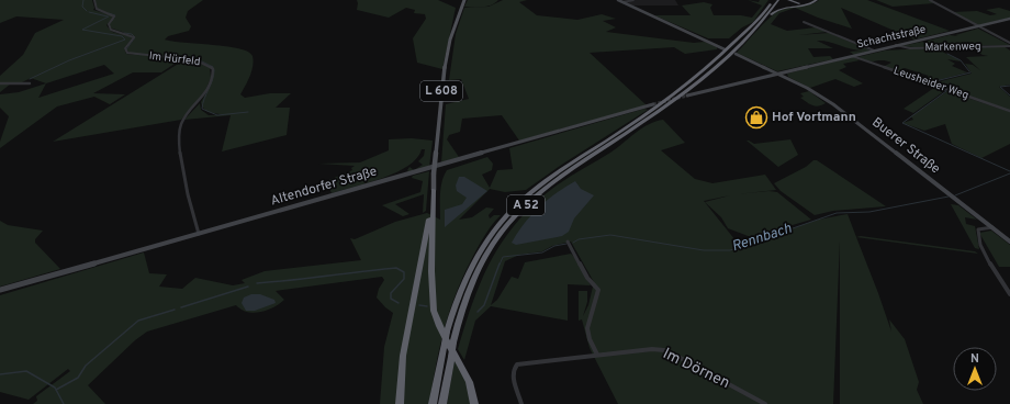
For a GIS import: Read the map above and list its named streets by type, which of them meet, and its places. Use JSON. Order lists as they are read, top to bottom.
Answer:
{
  "streets": {
    "highway": ["A 52"],
    "main road": ["L 608"],
    "street": [
      "Schachtstraße",
      "Markenweg",
      "Im Hürfeld",
      "Leusheider Weg",
      "Buerer Straße",
      "Altendorfer Straße",
      "Im Dörnen"
    ]
  },
  "crossings": [
    ["Schachtstraße", "Markenweg"],
    ["Schachtstraße", "Leusheider Weg"],
    ["Schachtstraße", "Buerer Straße"],
    ["Im Hürfeld", "Altendorfer Straße"]
  ],
  "water": ["Rennbach"],
  "places": {
    "shop": ["Hof Vortmann"]
  },
  "north": "top"
}
